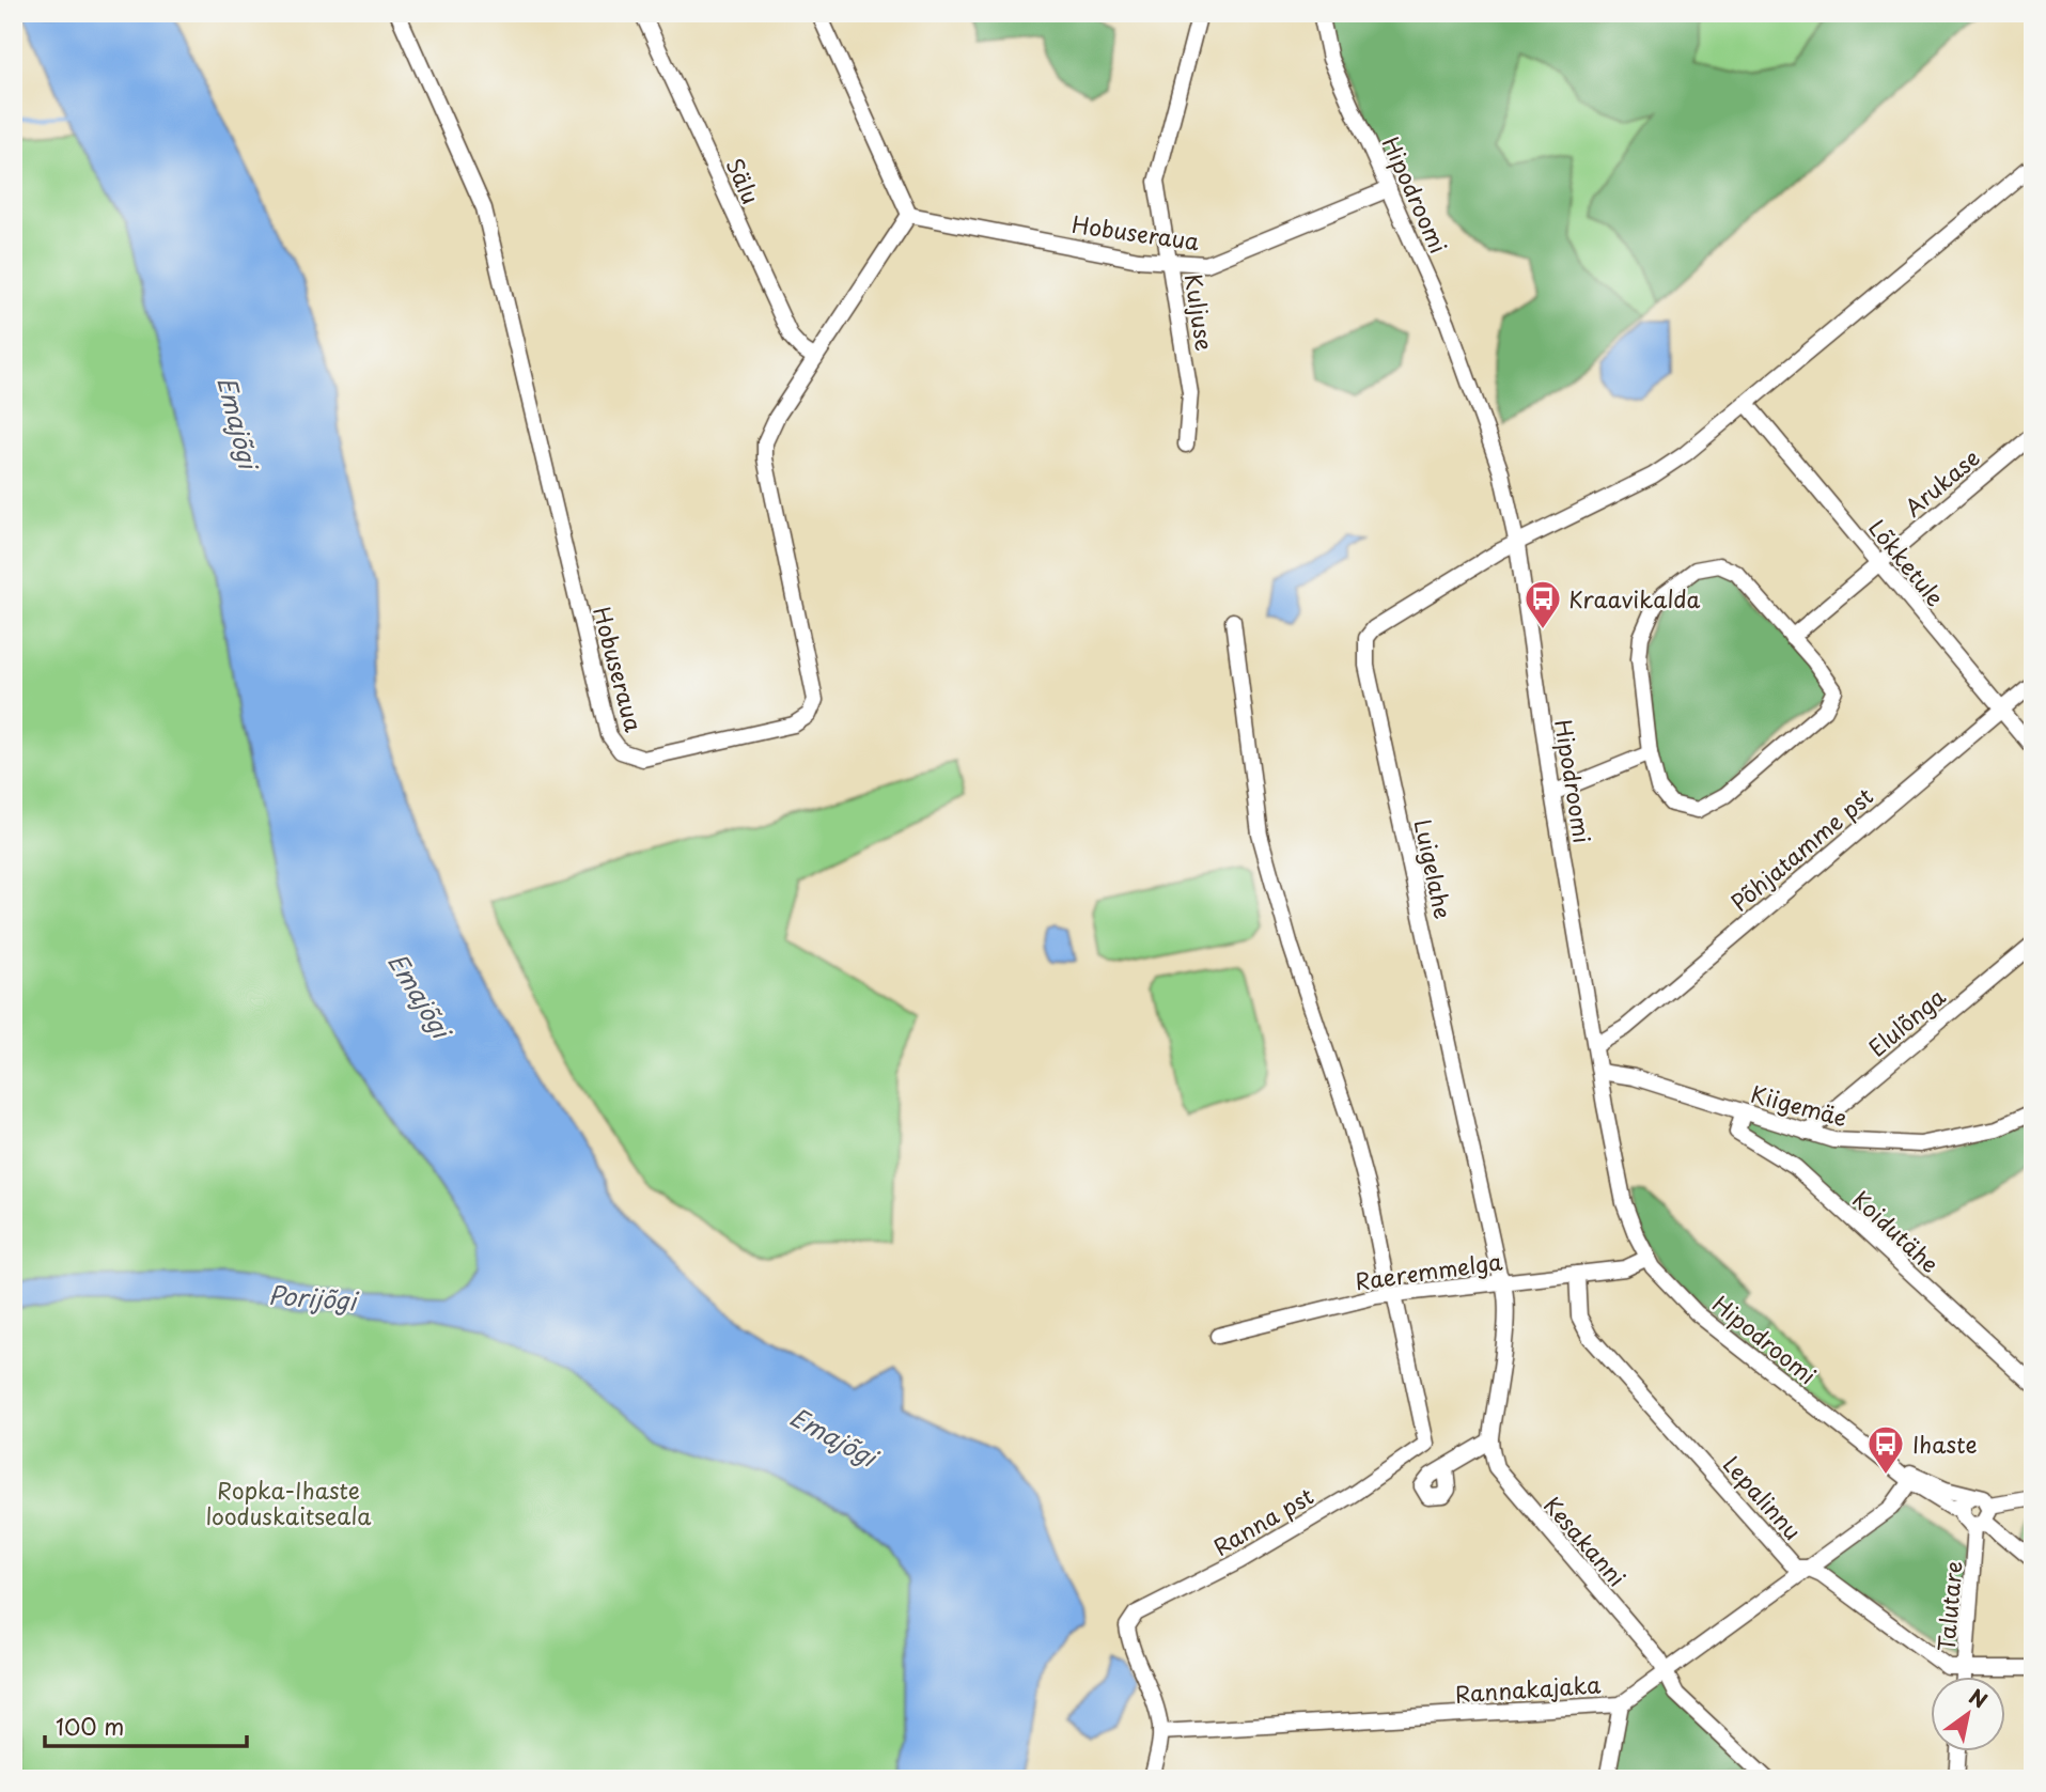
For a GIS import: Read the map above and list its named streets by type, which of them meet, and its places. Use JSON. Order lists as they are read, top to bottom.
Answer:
{
  "streets": {
    "street": [
      "Sälu",
      "Hipodroomi",
      "Hobuseraua",
      "Kuljuse",
      "Arukase",
      "Lõkketule",
      "Põhjatamme pst",
      "Luigelahe",
      "Elulõnga",
      "Kiigemäe",
      "Koidutähe",
      "Raeremmelga",
      "Lepalinnu",
      "Ranna pst",
      "Kesakanni",
      "Talutare",
      "Rannakajaka"
    ]
  },
  "crossings": [
    ["Sälu", "Hobuseraua"],
    ["Hipodroomi", "Hobuseraua"],
    ["Hipodroomi", "Põhjatamme pst"],
    ["Hipodroomi", "Luigelahe"],
    ["Hipodroomi", "Kiigemäe"],
    ["Hipodroomi", "Raeremmelga"],
    ["Hipodroomi", "Rannakajaka"],
    ["Hobuseraua", "Kuljuse"],
    ["Arukase", "Lõkketule"],
    ["Lõkketule", "Põhjatamme pst"],
    ["Luigelahe", "Raeremmelga"],
    ["Luigelahe", "Kesakanni"],
    ["Elulõnga", "Kiigemäe"],
    ["Kiigemäe", "Koidutähe"],
    ["Raeremmelga", "Lepalinnu"],
    ["Raeremmelga", "Ranna pst"],
    ["Raeremmelga", "Kesakanni"],
    ["Lepalinnu", "Talutare"],
    ["Lepalinnu", "Rannakajaka"],
    ["Ranna pst", "Rannakajaka"],
    ["Kesakanni", "Rannakajaka"]
  ],
  "water": ["Emajõgi", "Porijõgi"],
  "parks": ["Ropka-Ihaste looduskaitseala"],
  "places": {
    "bus stop": ["Kraavikalda", "Ihaste"]
  },
  "scale_bar": "100 m",
  "north": "top right"
}
